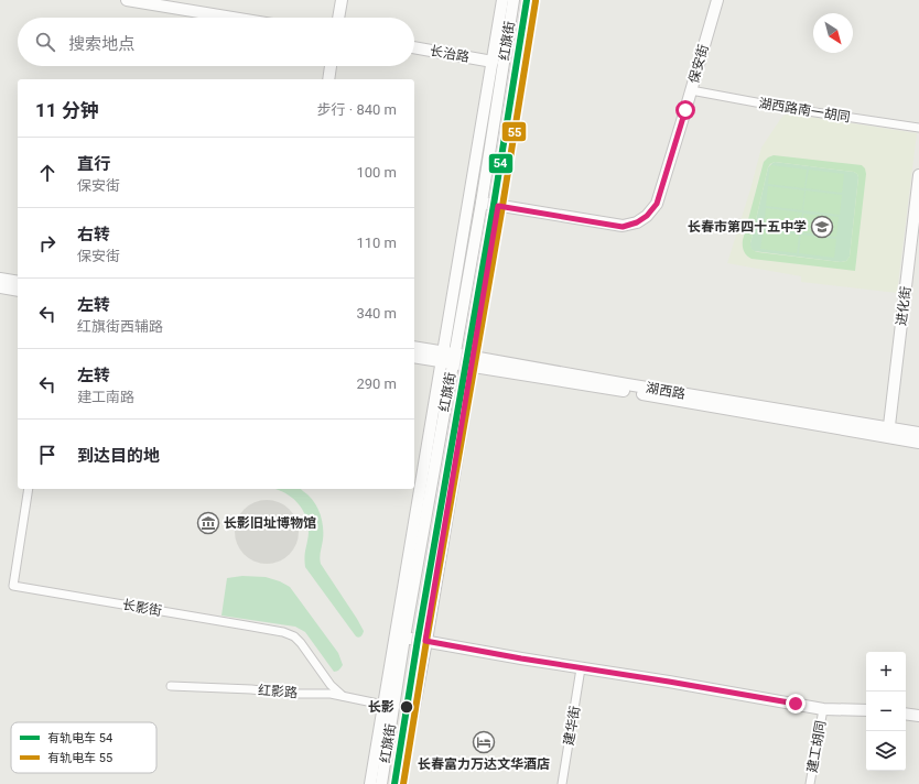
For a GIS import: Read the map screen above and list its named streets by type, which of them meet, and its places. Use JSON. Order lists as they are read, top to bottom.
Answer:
{
  "streets": {
    "street": [
      "红旗街",
      "长治路",
      "保安街",
      "湖西路南一胡同",
      "进化街",
      "湖西路",
      "长影街",
      "红影路",
      "建华街",
      "建工胡同"
    ]
  },
  "crossings": [
    ["红旗街", "长治路"],
    ["红旗街", "保安街"],
    ["红旗街", "湖西路"],
    ["红旗街", "红影路"],
    ["保安街", "湖西路南一胡同"],
    ["进化街", "湖西路"],
    ["长影街", "红影路"]
  ],
  "places": {
    "school or university": ["长春市第四十五中学"],
    "museum": ["长影旧址博物馆"],
    "other": ["长影"],
    "hotel": ["长春富力万达文华酒店"]
  },
  "lines": ["tram line 54", "tram line 55"],
  "legend": ["有轨电车 54", "有轨电车 55"],
  "north": "bottom right",
  "page": {
    "search": "搜索地点",
    "heading": ["11 分钟", "步行 · 840 m"],
    "list": [
      ["直行", "保安街", "100 m"],
      ["右转", "保安街", "110 m"],
      ["左转", "红旗街西辅路", "340 m"],
      ["左转", "建工南路", "290 m"],
      "到达目的地"
    ],
    "map_buttons": ["+", "−"]
  }
}
